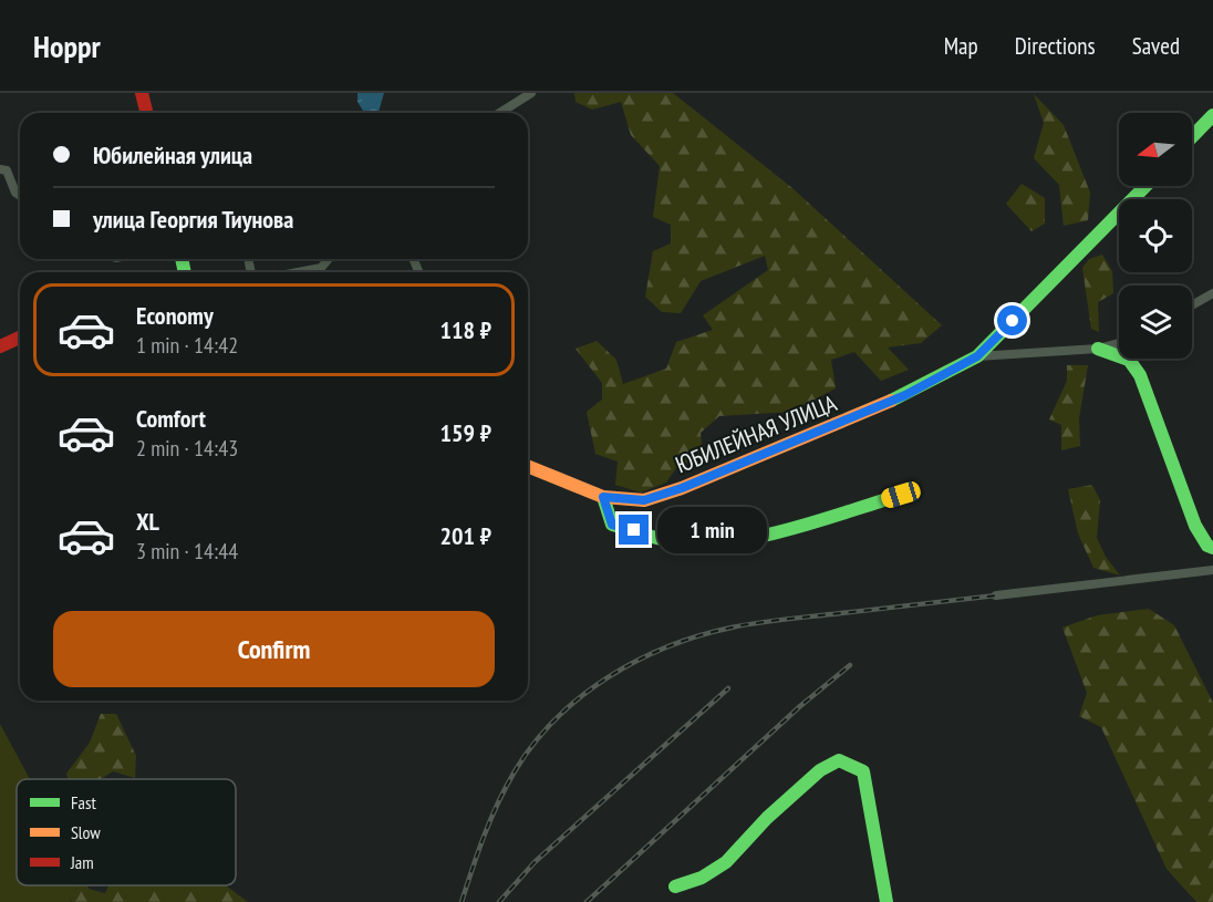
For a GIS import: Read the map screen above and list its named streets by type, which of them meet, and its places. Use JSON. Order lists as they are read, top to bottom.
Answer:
{
  "streets": {
    "street": ["ЮБИЛЕЙНАЯ УЛИЦА"]
  },
  "legend": ["Fast", "Slow", "Jam"],
  "north": "left",
  "page": {
    "header": "Hoppr",
    "nav": ["Map", "Directions", "Saved"],
    "banner": ["Юбилейная улица", "улица Георгия Тиунова"],
    "list": [
      {
        "name": "Economy",
        "note": "1 min · 14:42",
        "value": "118 ₽"
      },
      {
        "name": "Comfort",
        "note": "2 min · 14:43",
        "value": "159 ₽"
      },
      {
        "name": "XL",
        "note": "3 min · 14:44",
        "value": "201 ₽"
      }
    ],
    "bubble": "1 min",
    "buttons": "Confirm"
  }
}
